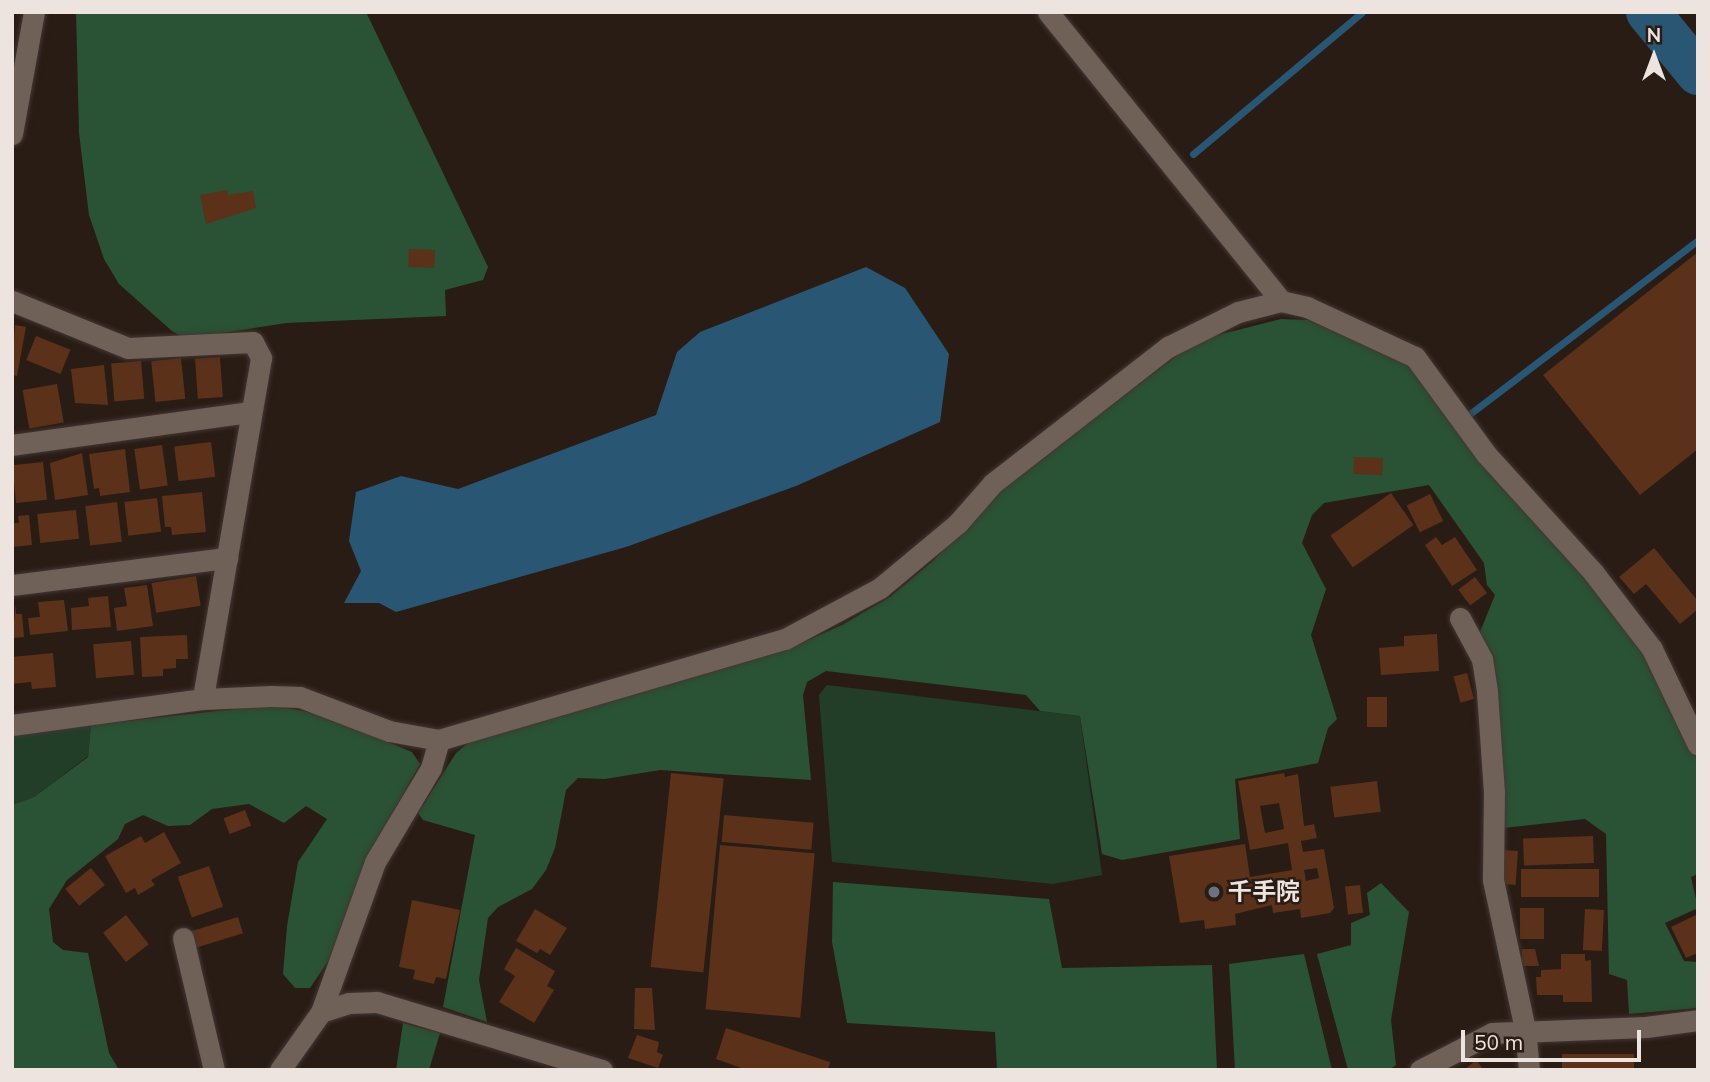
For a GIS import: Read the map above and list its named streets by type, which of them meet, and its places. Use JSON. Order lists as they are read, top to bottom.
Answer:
{
  "places": ["千手院"],
  "scale_bar": "50 m",
  "north": "top"
}
